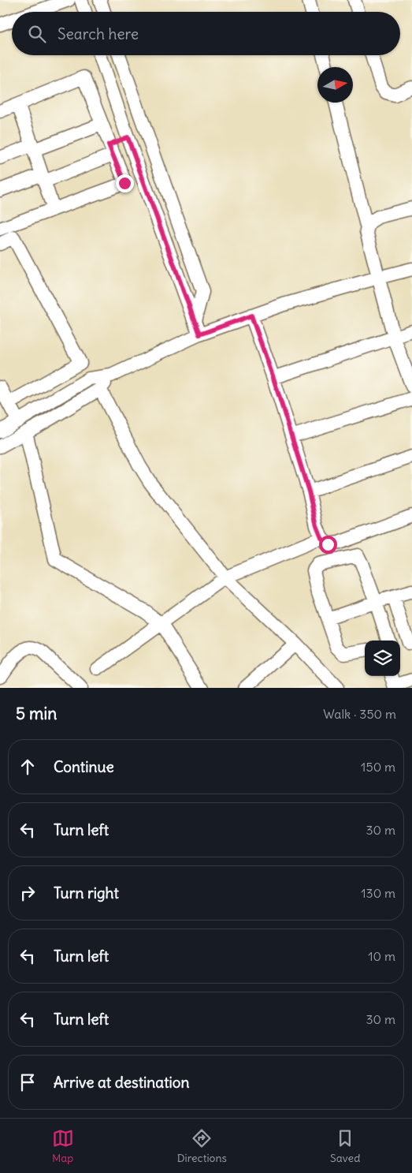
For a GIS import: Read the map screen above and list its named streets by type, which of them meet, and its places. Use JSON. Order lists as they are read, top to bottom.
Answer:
{
  "north": "right",
  "page": {
    "search": "Search here",
    "heading": ["5 min", "Walk · 350 m"],
    "list": [
      ["Continue", "150 m"],
      ["Turn left", "30 m"],
      ["Turn right", "130 m"],
      ["Turn left", "10 m"],
      ["Turn left", "30 m"],
      "Arrive at destination"
    ],
    "nav": ["Map", "Directions", "Saved"]
  }
}
